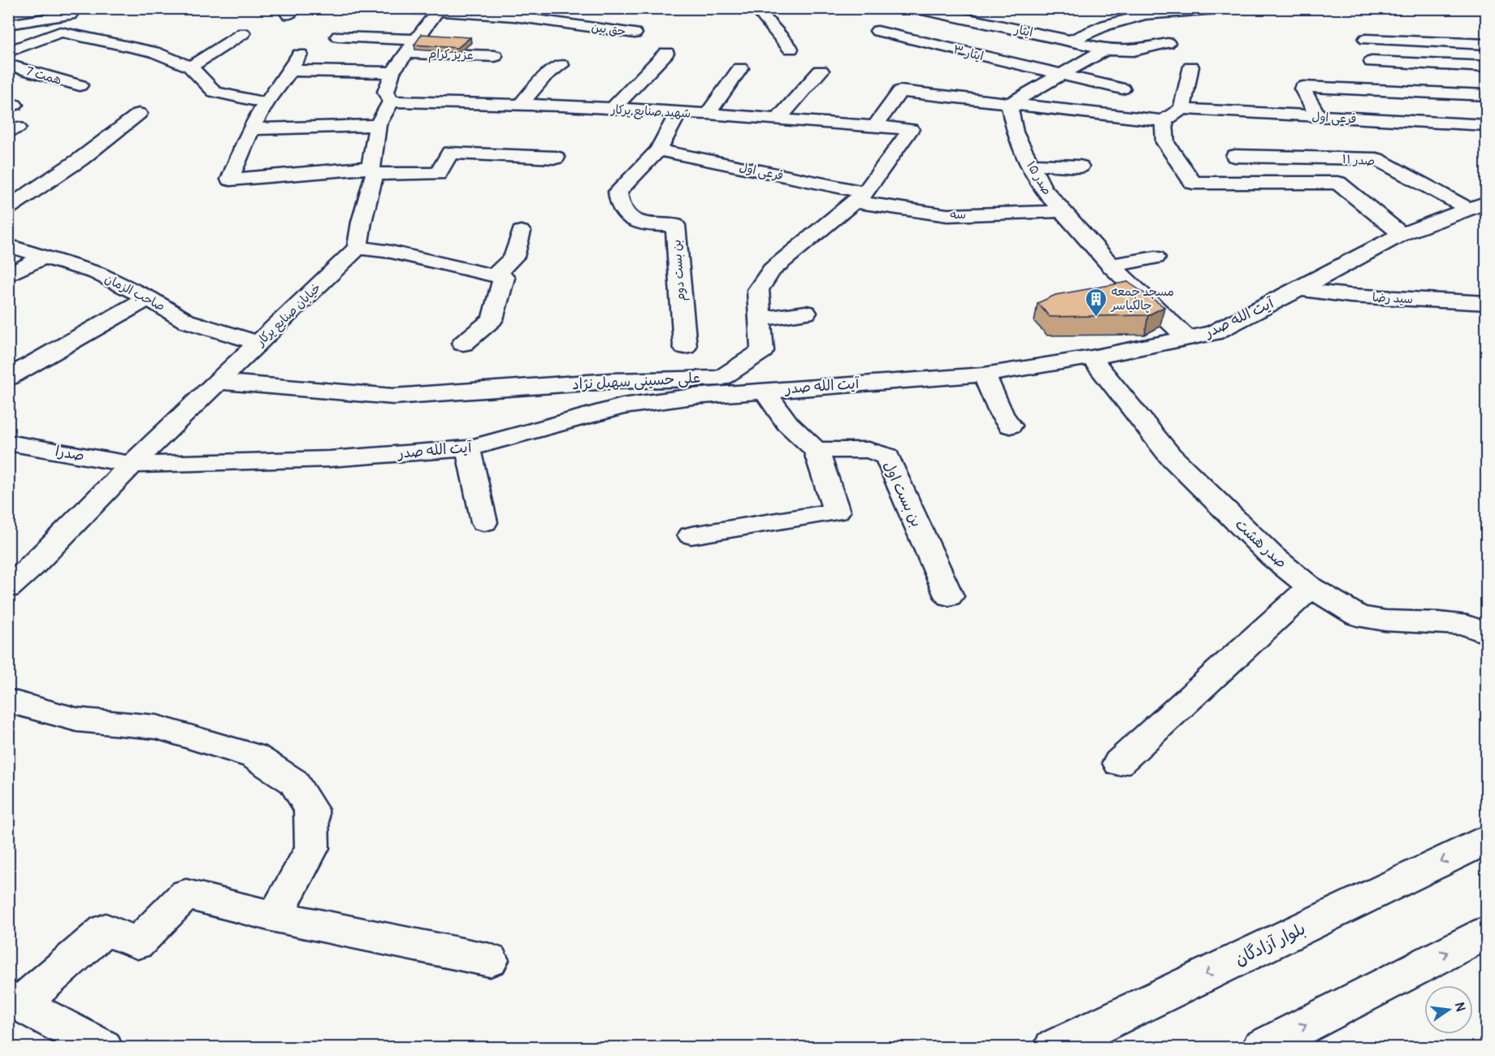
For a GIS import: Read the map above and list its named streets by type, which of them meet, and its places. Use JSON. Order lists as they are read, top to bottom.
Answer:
{
  "streets": {
    "main road": [
      "حق بین",
      "ایثار",
      "ایثار ۳",
      "عزیز کرام",
      "همت 7",
      "شهید صنایع پرکار",
      "فرعی اول",
      "صدر ۱۱",
      "صدر ۱۵",
      "سه",
      "بن بست دوم",
      "صاحب الزمان",
      "سید رضا",
      "خیابان صنایع پرکار",
      "آیت الله صدر",
      "علی حسینی سهیل نژاد",
      "صدرا",
      "بن بست اول",
      "صدر هشت",
      "بلوار آزادگان"
    ]
  },
  "crossings": [
    ["شهید صنایع پرکار", "بن بست دوم"],
    ["شهید صنایع پرکار", "علی حسینی سهیل نژاد"],
    ["فرعی اول", "سه"],
    ["فرعی اول", "بن بست دوم"],
    ["فرعی اول", "علی حسینی سهیل نژاد"],
    ["صدر ۱۱", "آیت الله صدر"],
    ["صدر ۱۵", "سه"],
    ["صدر ۱۵", "آیت الله صدر"],
    ["سه", "علی حسینی سهیل نژاد"],
    ["صاحب الزمان", "خیابان صنایع پرکار"],
    ["سید رضا", "آیت الله صدر"],
    ["خیابان صنایع پرکار", "آیت الله صدر"],
    ["خیابان صنایع پرکار", "علی حسینی سهیل نژاد"],
    ["خیابان صنایع پرکار", "صدرا"],
    ["آیت الله صدر", "صدرا"],
    ["آیت الله صدر", "صدر هشت"]
  ],
  "places": {
    "building": ["مسجد جمعه چالکیاسر"]
  },
  "north": "right"
}
